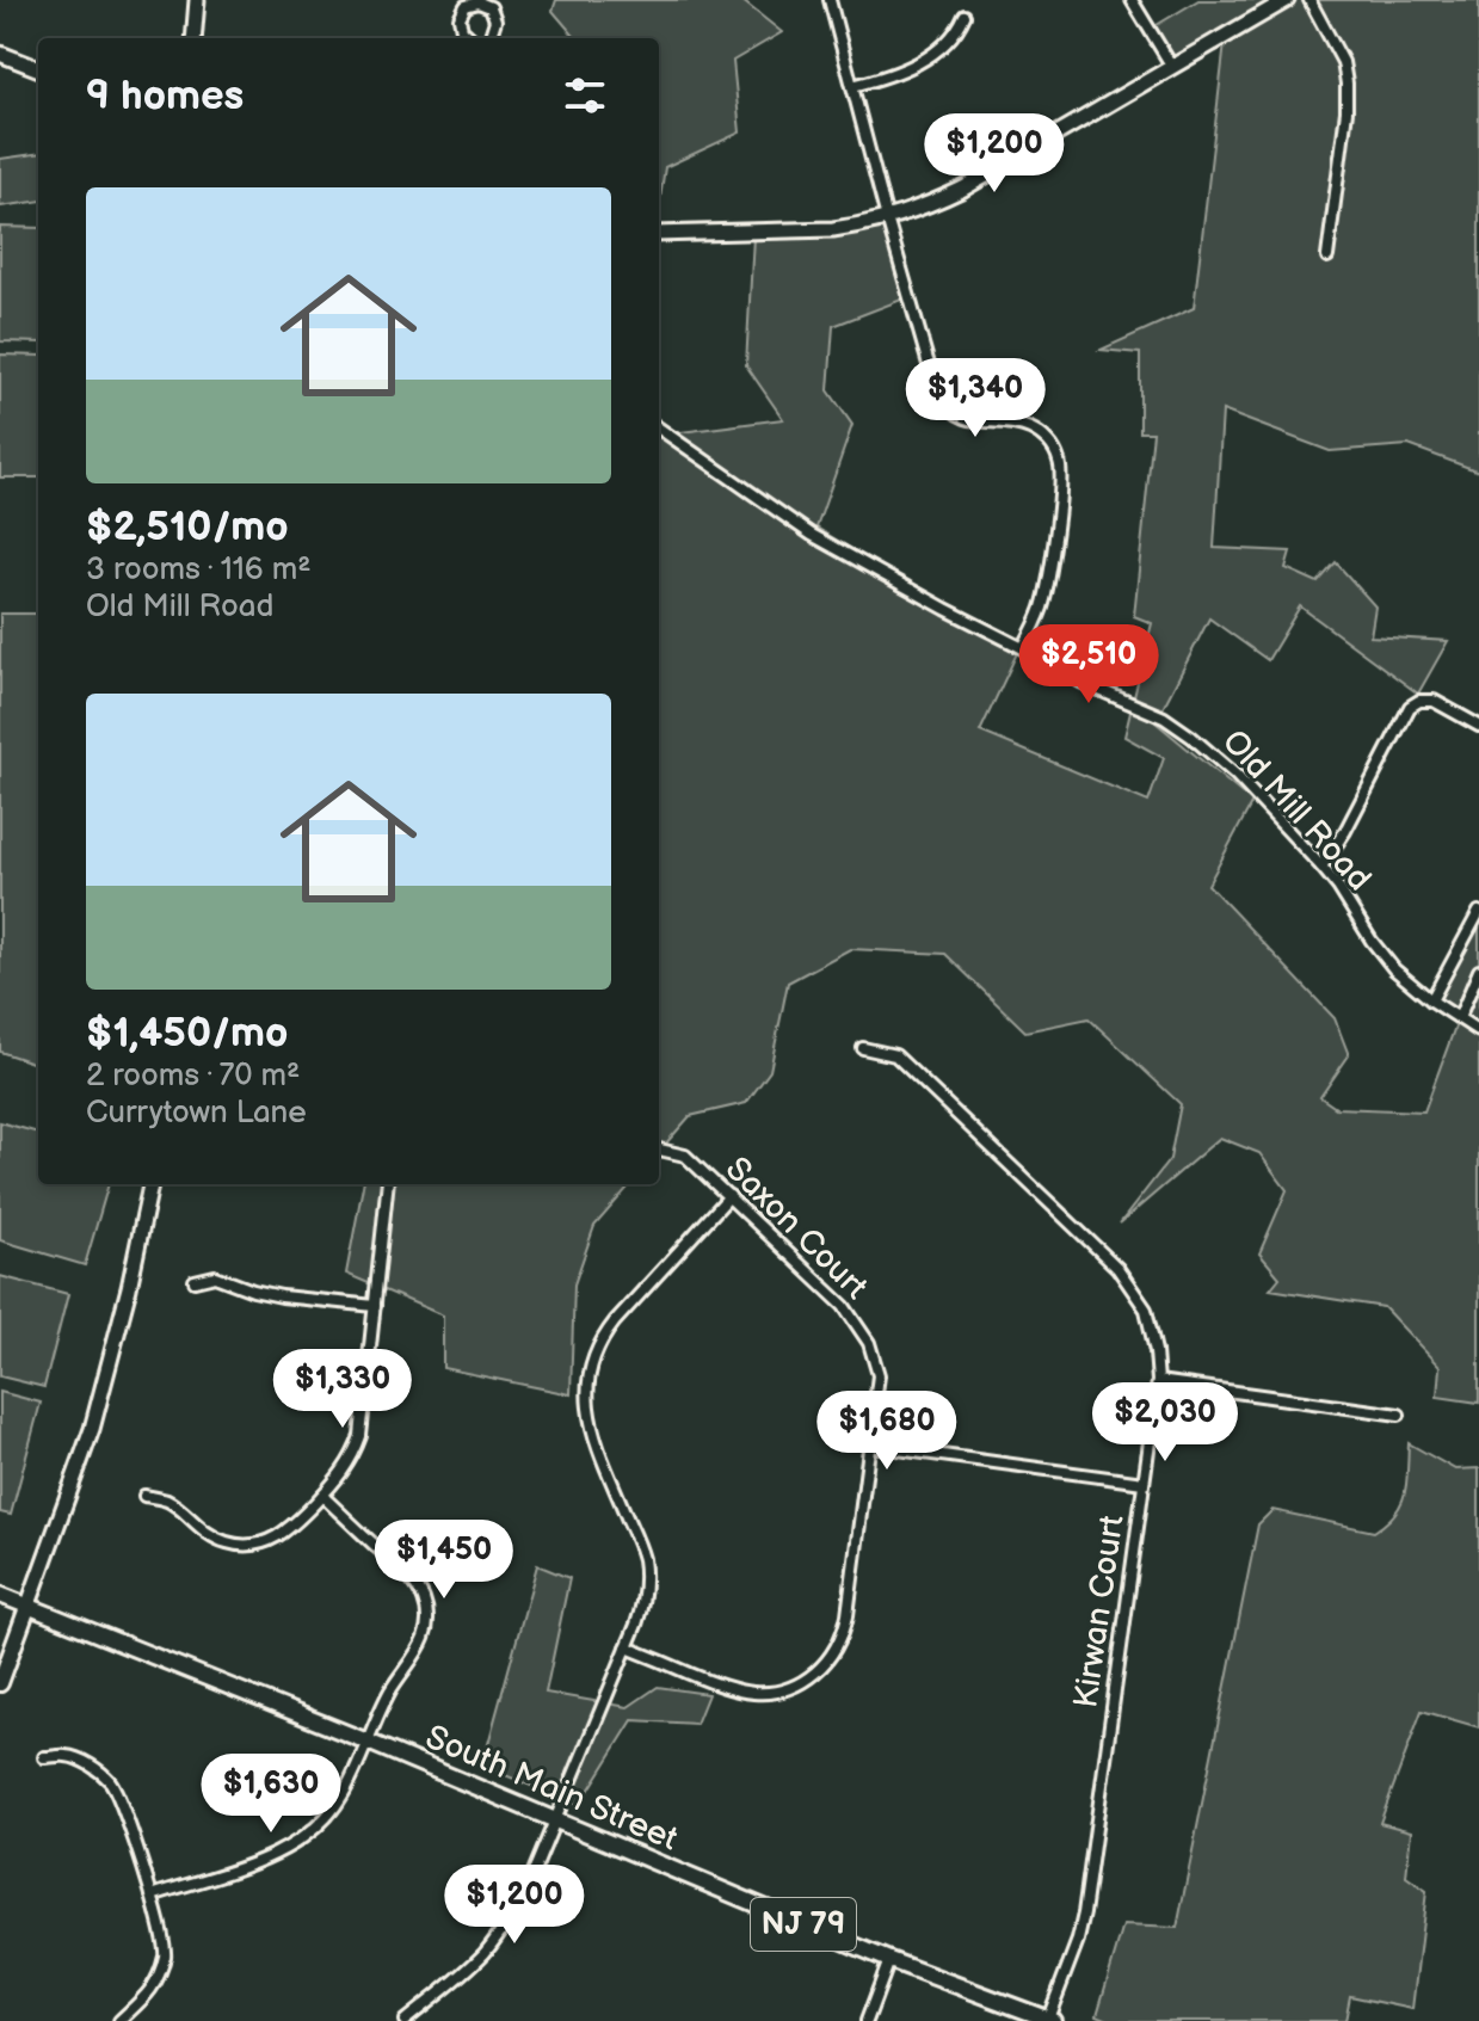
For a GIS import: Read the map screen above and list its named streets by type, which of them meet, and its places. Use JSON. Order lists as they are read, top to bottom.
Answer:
{
  "streets": {
    "main road": ["South Main Street", "NJ 79"],
    "street": ["Old Mill Road", "Saxon Court", "Kirwan Court"]
  },
  "crossings": [
    ["Kirwan Court", "South Main Street"],
    ["South Main Street", "NJ 79"]
  ],
  "page": {
    "heading": "9 homes",
    "price": [
      "$1,200",
      "$1,340",
      "$2,510",
      "$1,330",
      "$2,030",
      "$1,680",
      "$1,450",
      "$1,630",
      "$1,200"
    ],
    "list": [
      {
        "name": "$2,510/mo",
        "note": "3 rooms · 116 m² · Old Mill Road"
      },
      {
        "name": "$1,450/mo",
        "note": "2 rooms · 70 m² · Currytown Lane"
      }
    ]
  }
}
